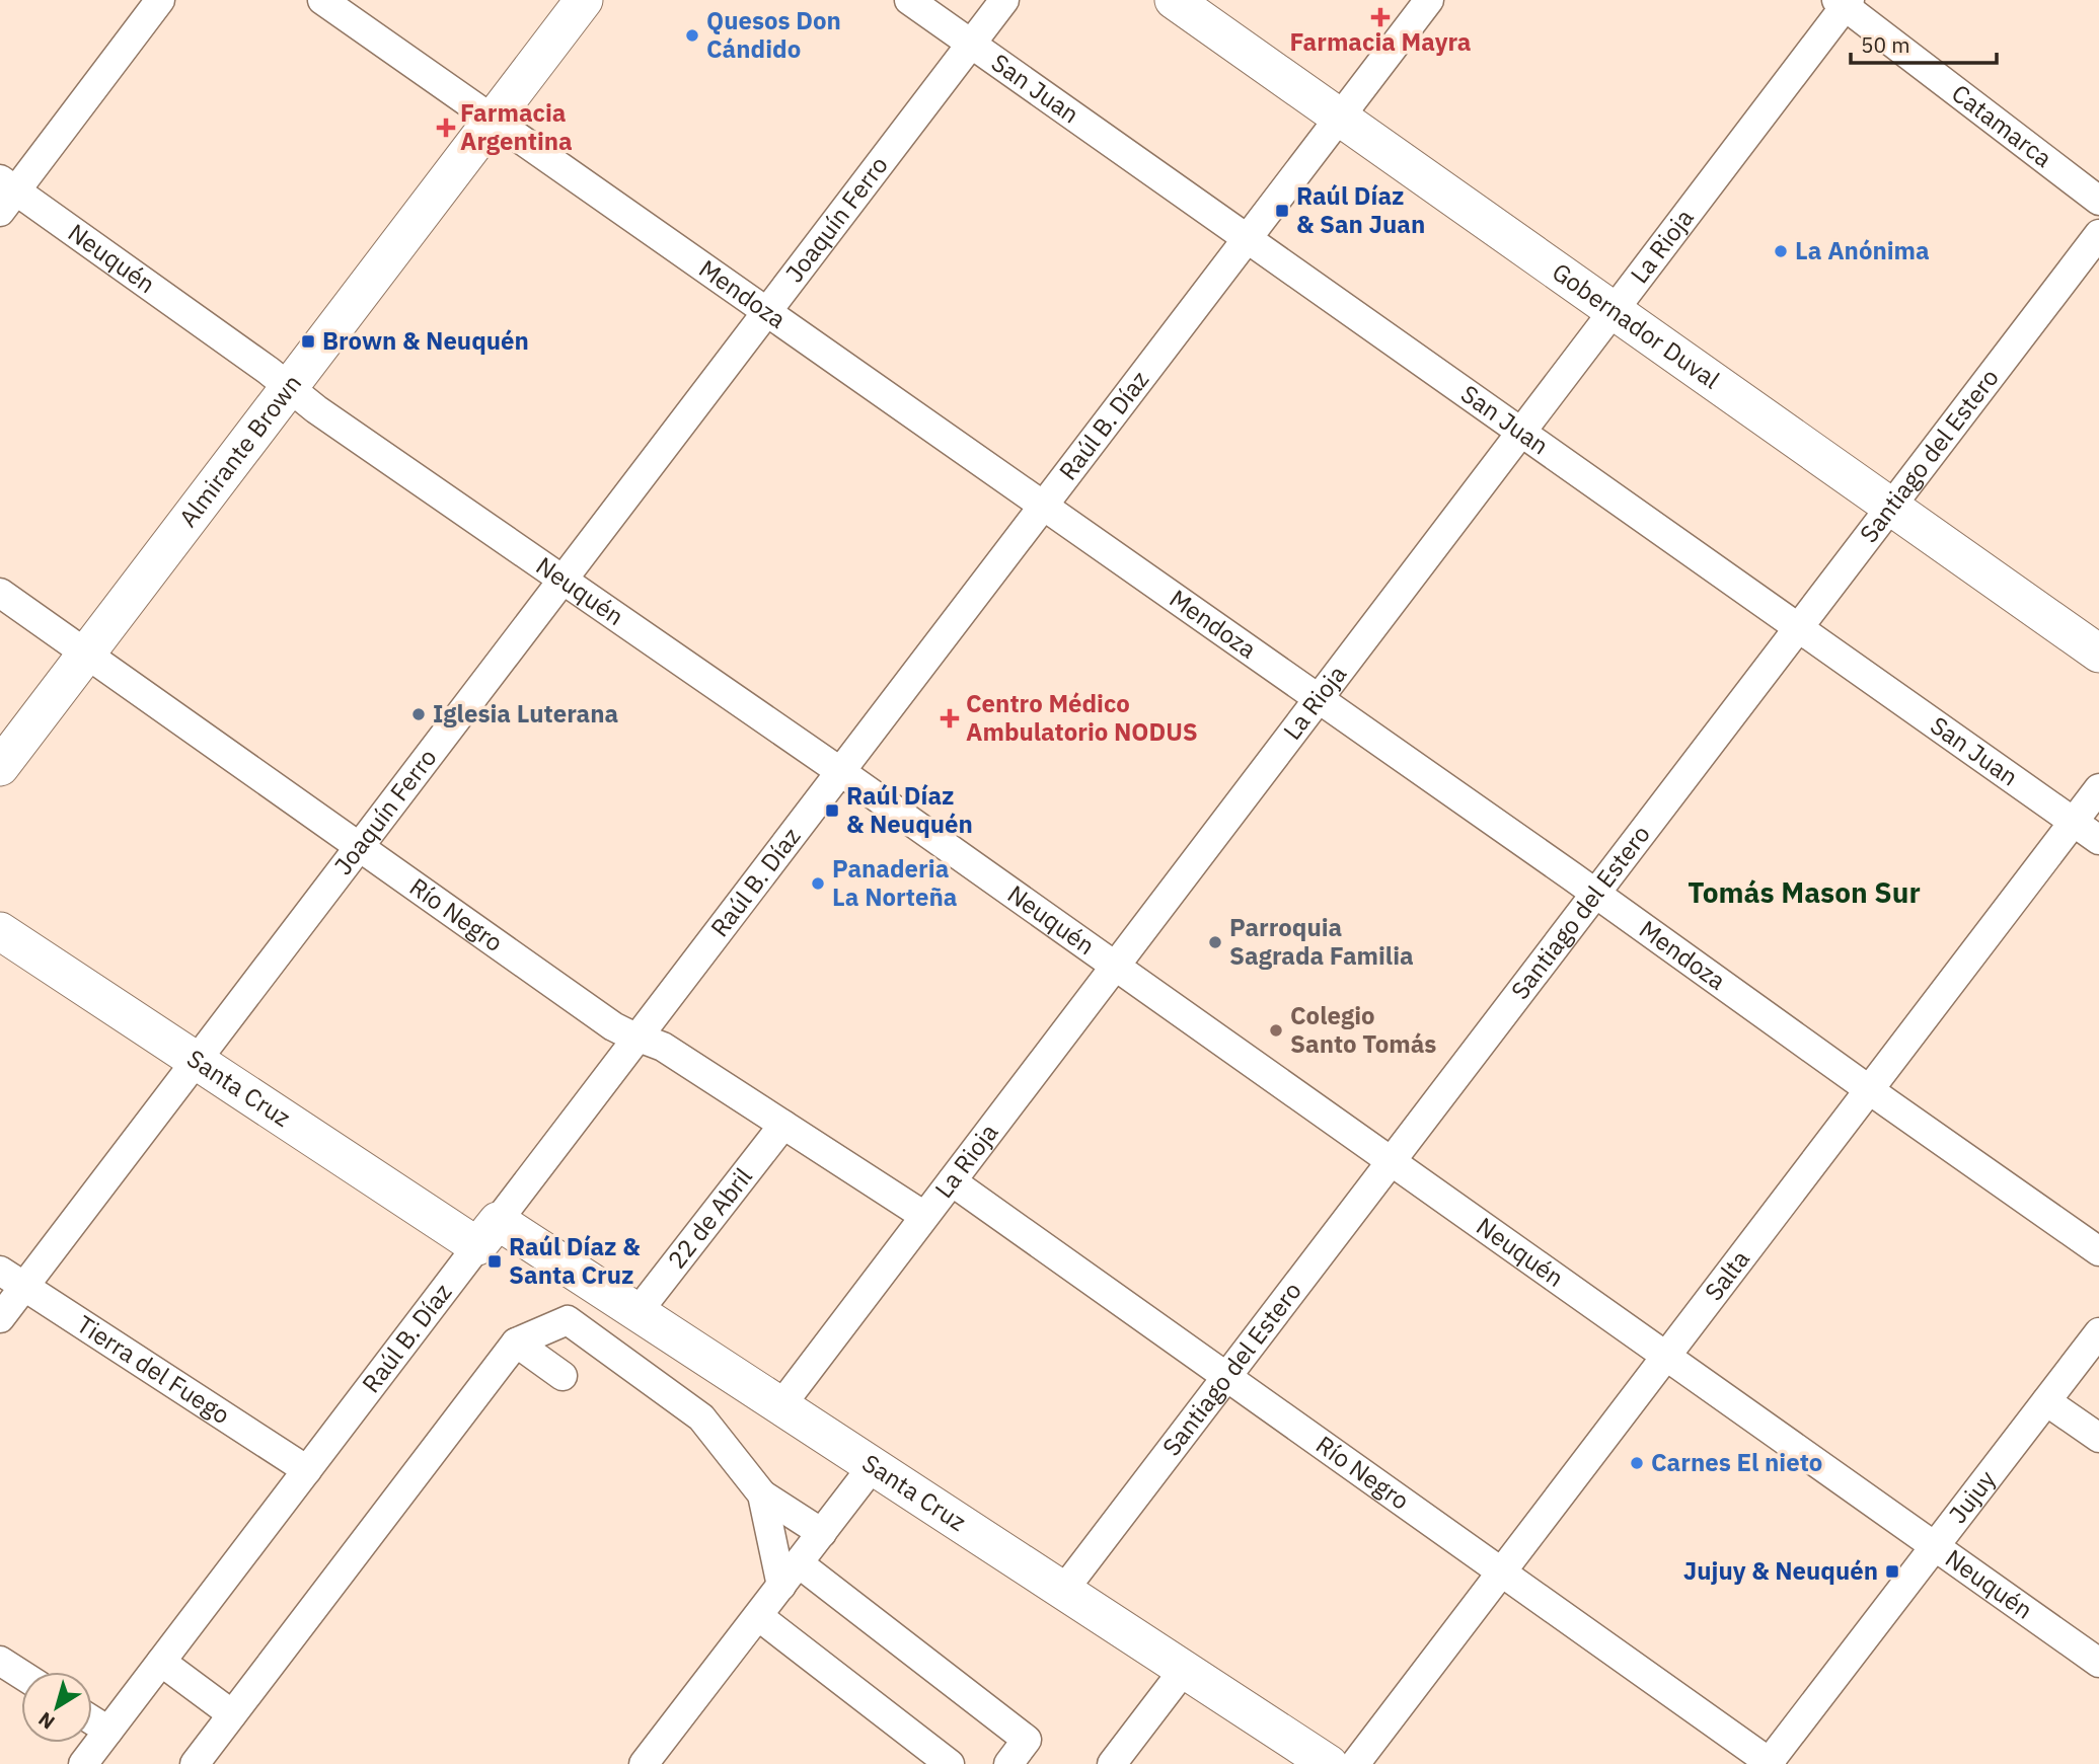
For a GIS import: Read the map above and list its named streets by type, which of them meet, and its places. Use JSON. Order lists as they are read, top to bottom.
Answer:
{
  "streets": {
    "main road": ["Gobernador Duval", "Almirante Brown", "Santa Cruz"],
    "street": [
      "San Juan",
      "Catamarca",
      "Joaquín Ferro",
      "La Rioja",
      "Neuquén",
      "Mendoza",
      "Raúl B. Díaz",
      "Santiago del Estero",
      "Río Negro",
      "22 de Abril",
      "Salta",
      "Tierra del Fuego",
      "Jujuy"
    ]
  },
  "crossings": [
    ["San Juan", "Joaquín Ferro"],
    ["San Juan", "La Rioja"],
    ["San Juan", "Raúl B. Díaz"],
    ["San Juan", "Santiago del Estero"],
    ["San Juan", "Salta"],
    ["Catamarca", "La Rioja"],
    ["Joaquín Ferro", "Neuquén"],
    ["Joaquín Ferro", "Mendoza"],
    ["Joaquín Ferro", "Río Negro"],
    ["Joaquín Ferro", "Santa Cruz"],
    ["Joaquín Ferro", "Tierra del Fuego"],
    ["La Rioja", "Neuquén"],
    ["La Rioja", "Mendoza"],
    ["La Rioja", "Gobernador Duval"],
    ["La Rioja", "Río Negro"],
    ["La Rioja", "Santa Cruz"],
    ["Neuquén", "Raúl B. Díaz"],
    ["Neuquén", "Almirante Brown"],
    ["Neuquén", "Santiago del Estero"],
    ["Neuquén", "Salta"],
    ["Neuquén", "Jujuy"],
    ["Mendoza", "Raúl B. Díaz"],
    ["Mendoza", "Almirante Brown"],
    ["Mendoza", "Santiago del Estero"],
    ["Mendoza", "Salta"],
    ["Gobernador Duval", "Raúl B. Díaz"],
    ["Gobernador Duval", "Santiago del Estero"],
    ["Raúl B. Díaz", "Río Negro"],
    ["Raúl B. Díaz", "Santa Cruz"],
    ["Raúl B. Díaz", "Tierra del Fuego"],
    ["Almirante Brown", "Río Negro"],
    ["Santiago del Estero", "Río Negro"],
    ["Santiago del Estero", "Santa Cruz"],
    ["Río Negro", "22 de Abril"],
    ["Río Negro", "Salta"],
    ["Río Negro", "Jujuy"],
    ["Santa Cruz", "22 de Abril"]
  ],
  "districts": ["Tomás Mason Sur"],
  "places": {
    "health": ["Farmacia Mayra", "Farmacia Argentina", "Centro Médico Ambulatorio NODUS"],
    "other": [
      "Quesos Don Cándido",
      "La Anónima",
      "Iglesia Luterana",
      "Panaderia La Norteña",
      "Parroquia Sagrada Familia",
      "Colegio Santo Tomás",
      "Carnes El nieto"
    ],
    "transit": [
      "Raúl Díaz & San Juan",
      "Brown & Neuquén",
      "Raúl Díaz & Neuquén",
      "Raúl Díaz & Santa Cruz",
      "Jujuy & Neuquén"
    ]
  },
  "scale_bar": "50 m",
  "north": "bottom left"
}
